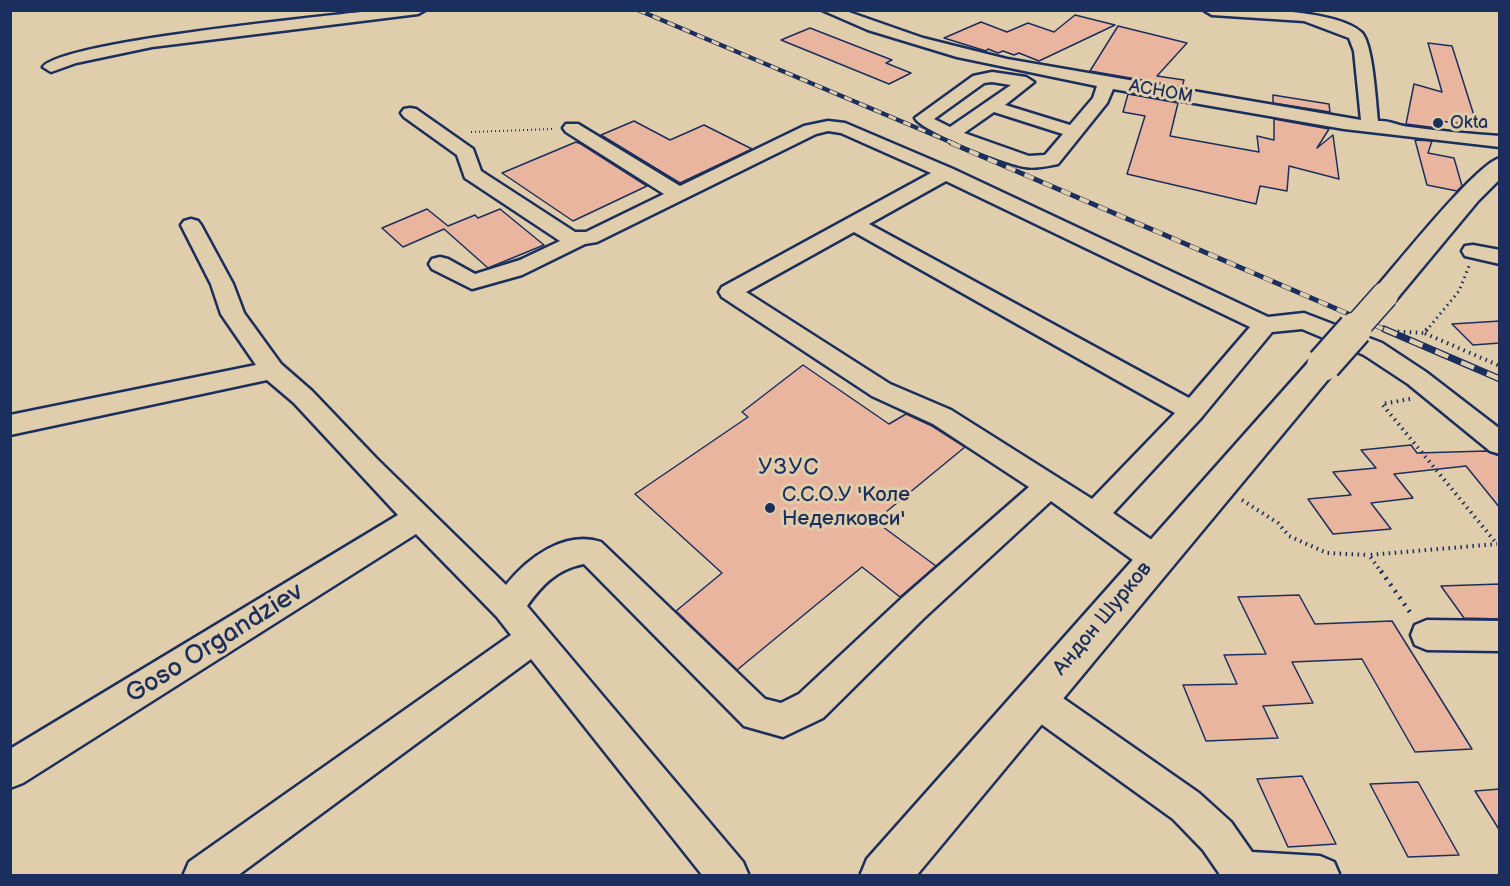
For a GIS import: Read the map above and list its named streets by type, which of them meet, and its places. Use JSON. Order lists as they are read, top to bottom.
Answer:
{
  "streets": {
    "main road": ["Андон Шурков"],
    "street": ["АСНОМ", "Goso Organdziev"]
  },
  "crossings": [
    ["АСНОМ", "Андон Шурков"]
  ],
  "districts": ["УЗУС"],
  "places": ["Okta", "С.С.О.У 'Коле Неделковси'"]
}
